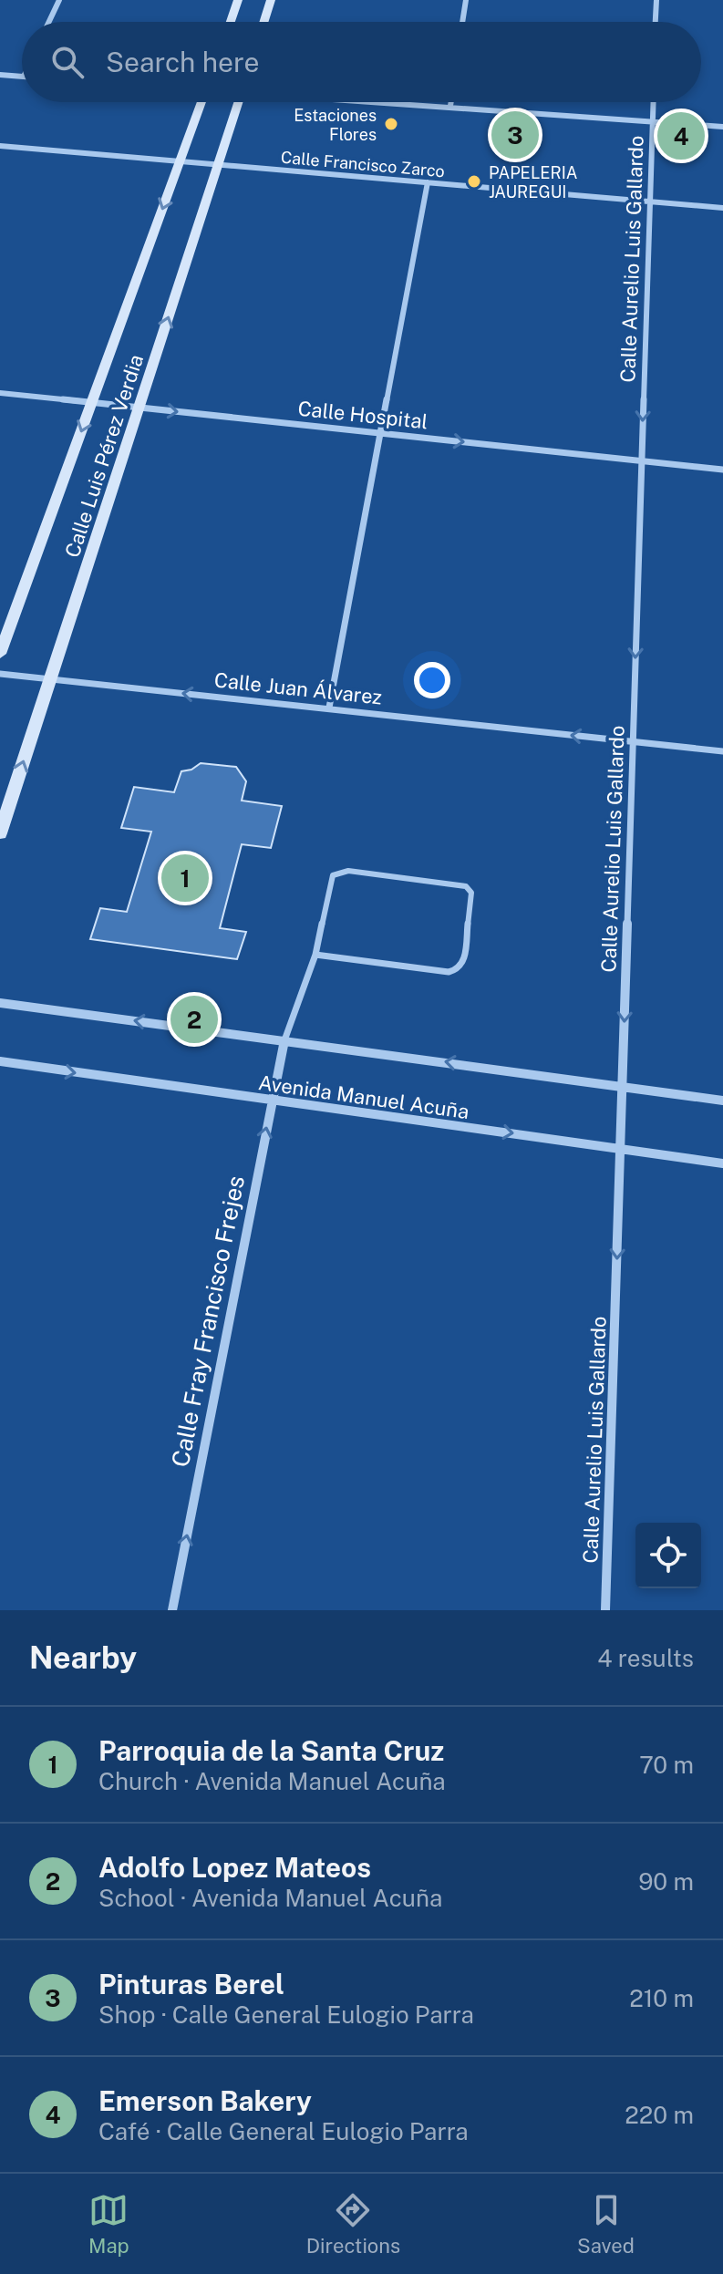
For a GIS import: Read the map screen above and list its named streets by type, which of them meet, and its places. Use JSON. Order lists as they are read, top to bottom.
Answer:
{
  "streets": {
    "street": [
      "Calle Francisco Zarco",
      "Calle Aurelio Luis Gallardo",
      "Calle Hospital",
      "Calle Luis Pérez Verdia",
      "Calle Juan Álvarez",
      "Avenida Manuel Acuña",
      "Calle Fray Francisco Frejes"
    ]
  },
  "crossings": [
    ["Calle Francisco Zarco", "Calle Aurelio Luis Gallardo"],
    ["Calle Francisco Zarco", "Calle Luis Pérez Verdia"],
    ["Calle Aurelio Luis Gallardo", "Calle Hospital"],
    ["Calle Aurelio Luis Gallardo", "Calle Juan Álvarez"],
    ["Calle Aurelio Luis Gallardo", "Avenida Manuel Acuña"],
    ["Calle Hospital", "Calle Luis Pérez Verdia"],
    ["Calle Luis Pérez Verdia", "Calle Juan Álvarez"],
    ["Avenida Manuel Acuña", "Calle Fray Francisco Frejes"]
  ],
  "one_way": [
    "Calle Aurelio Luis Gallardo",
    "Calle Hospital",
    "Calle Juan Álvarez",
    "Calle Fray Francisco Frejes"
  ],
  "places": ["Estaciones Flores", "PAPELERIA JAUREGUI"],
  "page": {
    "search": "Search here",
    "pins": [
      "3",
      "4",
      "1",
      "2"
    ],
    "heading": ["Nearby", "4 results"],
    "list": [
      {
        "mark": "1",
        "name": "Parroquia de la Santa Cruz",
        "note": "Church · Avenida Manuel Acuña",
        "value": "70 m"
      },
      {
        "mark": "2",
        "name": "Adolfo Lopez Mateos",
        "note": "School · Avenida Manuel Acuña",
        "value": "90 m"
      },
      {
        "mark": "3",
        "name": "Pinturas Berel",
        "note": "Shop · Calle General Eulogio Parra",
        "value": "210 m"
      },
      {
        "mark": "4",
        "name": "Emerson Bakery",
        "note": "Café · Calle General Eulogio Parra",
        "value": "220 m"
      }
    ],
    "nav": ["Map", "Directions", "Saved"]
  }
}
